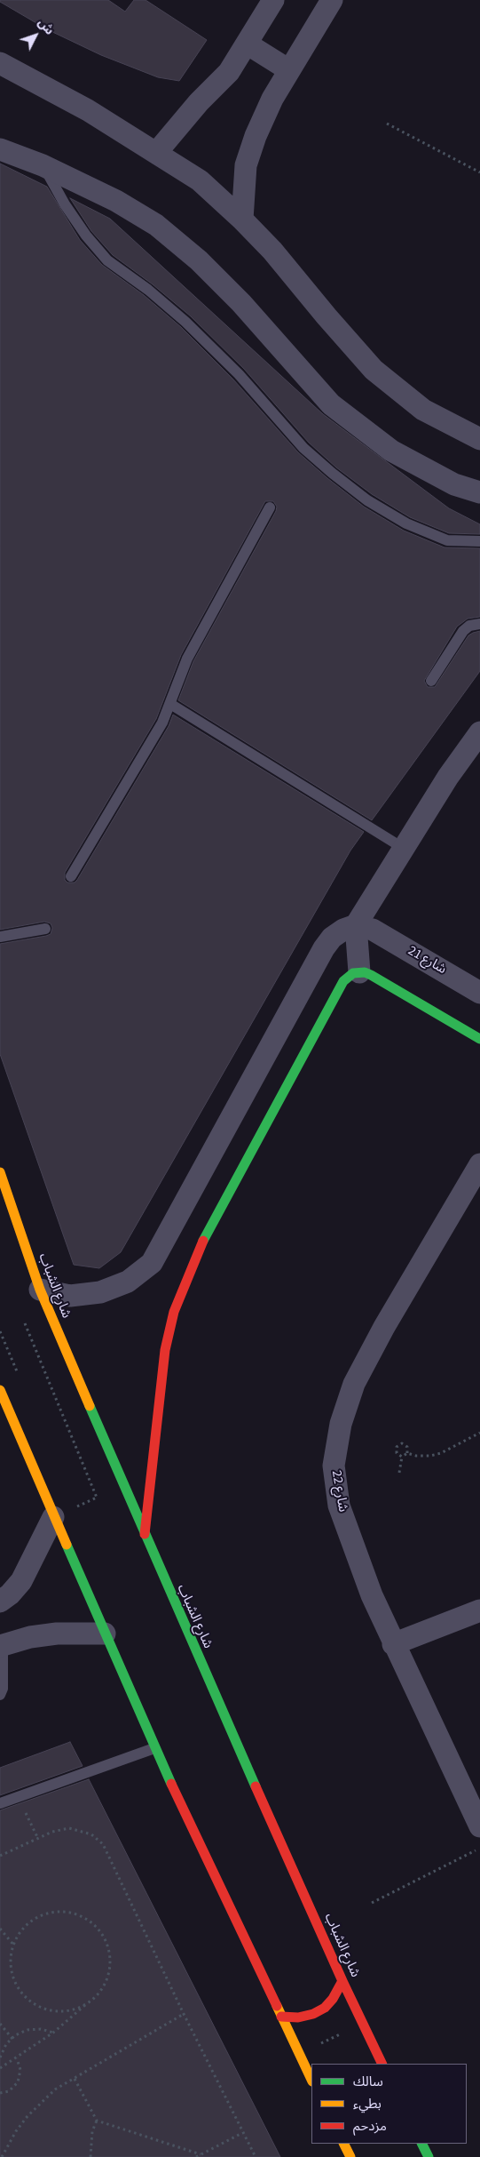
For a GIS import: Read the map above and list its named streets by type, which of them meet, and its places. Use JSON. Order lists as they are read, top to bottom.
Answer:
{
  "streets": {
    "street": ["شارع 21", "شارع الشباب", "شارع 22"]
  },
  "legend": ["سالك", "بطيء", "مزدحم"],
  "north": "top right"
}
